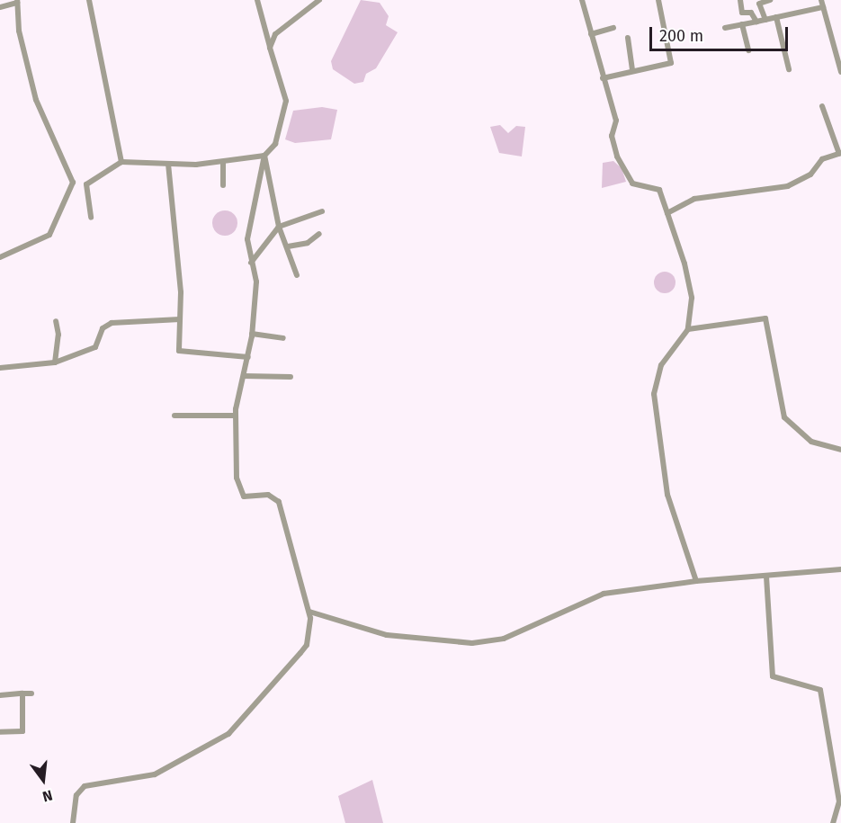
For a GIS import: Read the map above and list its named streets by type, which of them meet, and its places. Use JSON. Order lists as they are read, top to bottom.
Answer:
{
  "scale_bar": "200 m",
  "north": "bottom"
}
